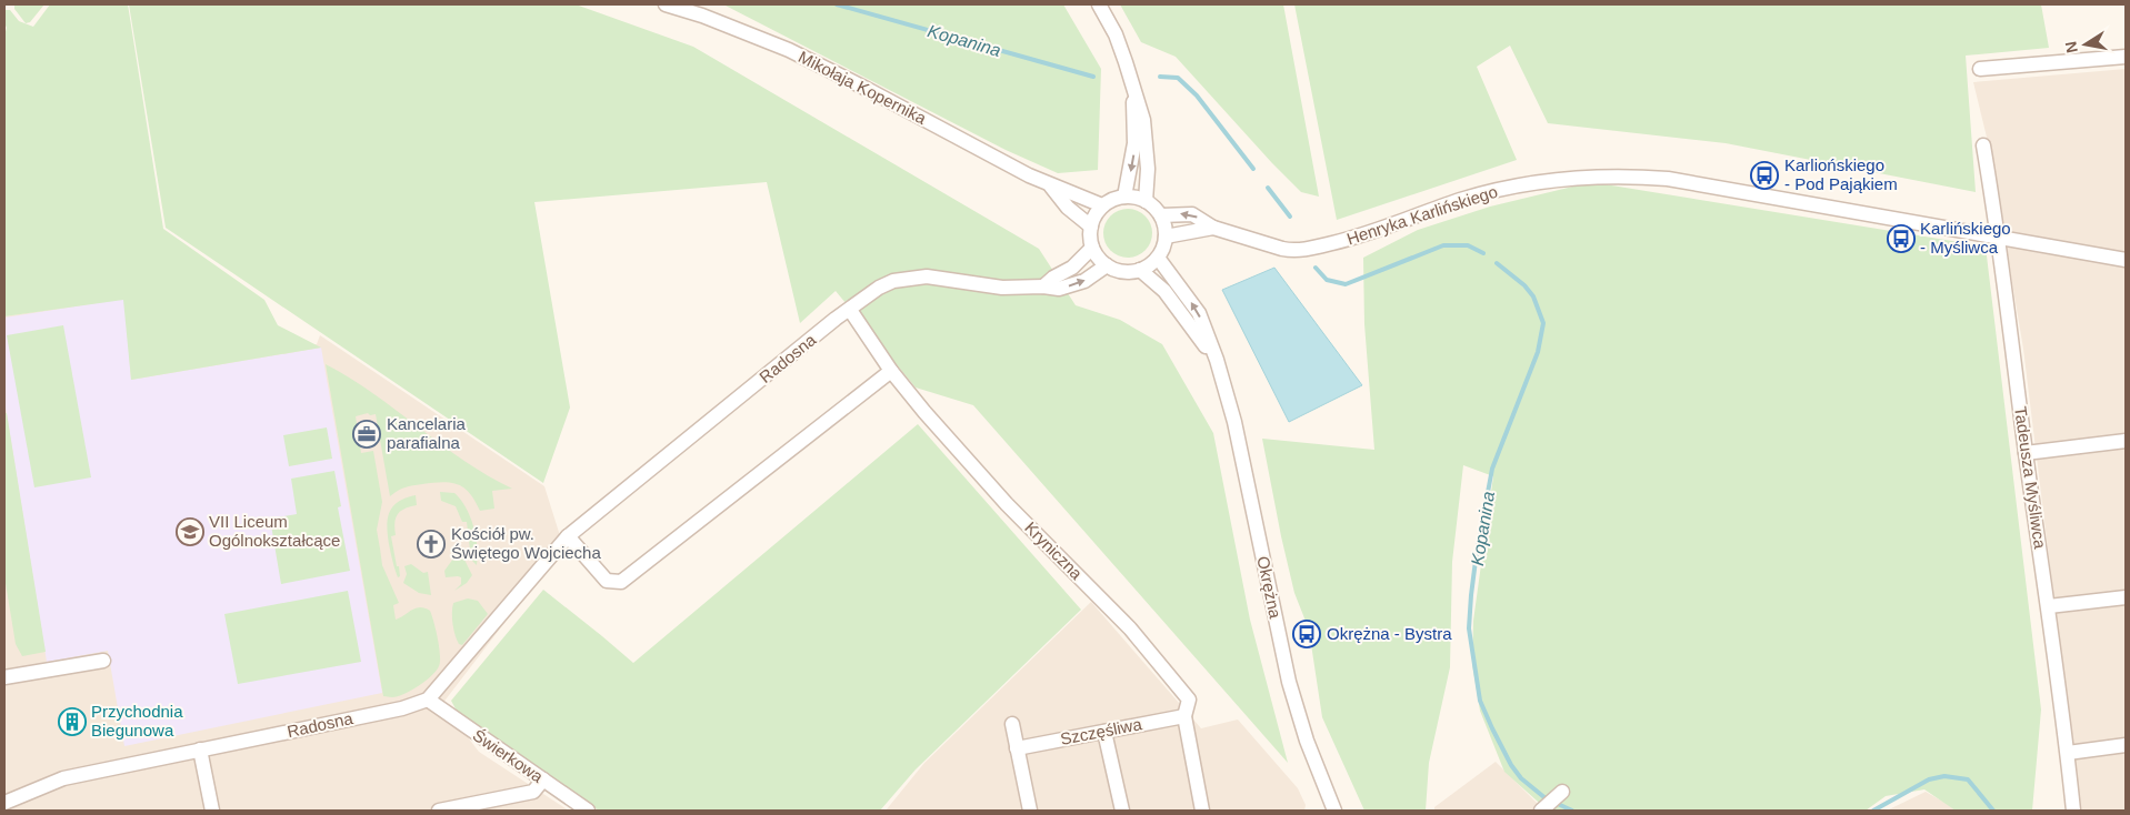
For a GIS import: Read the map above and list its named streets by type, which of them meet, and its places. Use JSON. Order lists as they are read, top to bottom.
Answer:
{
  "streets": {
    "street": [
      "Mikołaja Kopernika",
      "Henryka Karlińskiego",
      "Radosna",
      "Tadeusza Myśliwca",
      "Kryniczna",
      "Okrężna",
      "Szczęśliwa",
      "Świerkowa"
    ]
  },
  "crossings": [
    ["Mikołaja Kopernika", "Henryka Karlińskiego"],
    ["Mikołaja Kopernika", "Radosna"],
    ["Mikołaja Kopernika", "Okrężna"],
    ["Henryka Karlińskiego", "Radosna"],
    ["Henryka Karlińskiego", "Tadeusza Myśliwca"],
    ["Henryka Karlińskiego", "Okrężna"],
    ["Radosna", "Kryniczna"],
    ["Radosna", "Okrężna"],
    ["Radosna", "Świerkowa"],
    ["Kryniczna", "Szczęśliwa"]
  ],
  "water": ["Kopanina"],
  "places": {
    "bus stop": ["Karliońskiego - Pod Pająkiem", "Karlińskiego - Myśliwca", "Okrężna - Bystra"],
    "office": ["Kancelaria parafialna"],
    "school or university": ["VII Liceum Ogólnokształcące"],
    "church": ["Kościół pw. Świętego Wojciecha"],
    "building": ["Przychodnia Biegunowa"]
  },
  "north": "left"
}
